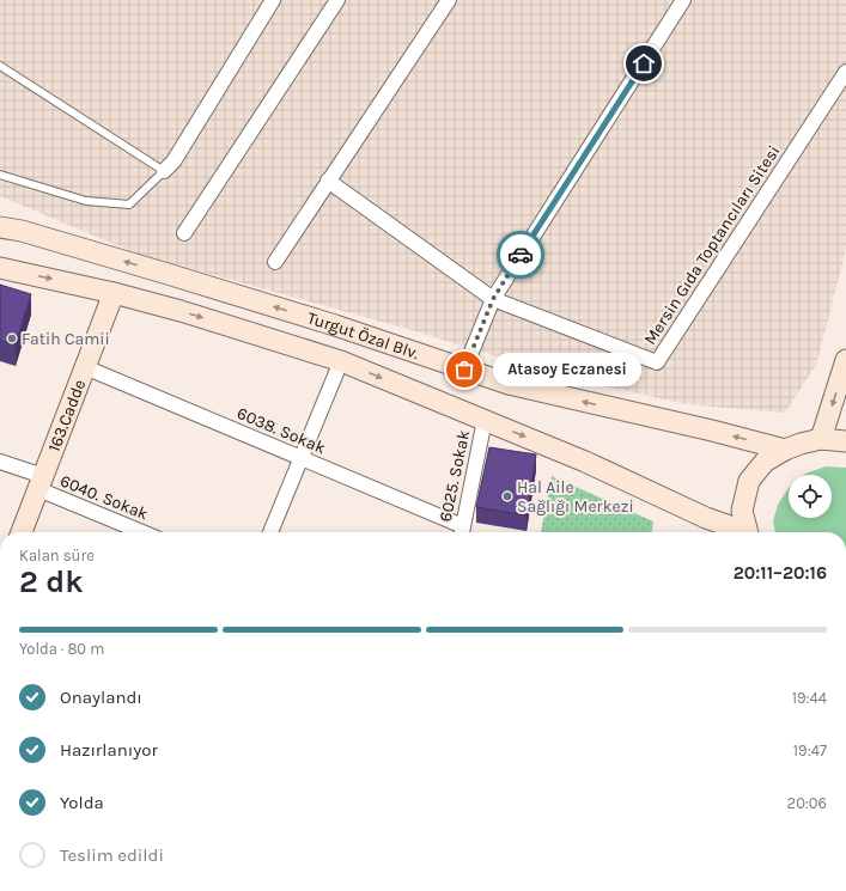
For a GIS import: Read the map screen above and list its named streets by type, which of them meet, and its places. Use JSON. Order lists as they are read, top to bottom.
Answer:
{
  "streets": {
    "main road": ["Turgut Özal Blv.", "163.Cadde"],
    "street": [
      "Mersin Gıda Toptancıları Sitesi",
      "6038. Sokak",
      "6025. Sokak",
      "6040. Sokak"
    ]
  },
  "crossings": [
    ["Turgut Özal Blv.", "163.Cadde"],
    ["Turgut Özal Blv.", "6025. Sokak"],
    ["163.Cadde", "6038. Sokak"],
    ["163.Cadde", "6040. Sokak"],
    ["6038. Sokak", "6025. Sokak"]
  ],
  "places": ["Fatih Camii", "Atasoy Eczanesi", "Hal Aile Sağlığı Merkezi"],
  "page": {
    "bubble": "Atasoy Eczanesi",
    "heading": ["2 dk", "Kalan süre", "20:11–20:16"],
    "bar": "Yolda · 80 m",
    "list": [
      ["Onaylandı", "19:44"],
      ["Hazırlanıyor", "19:47"],
      ["Yolda", "20:06"],
      "Teslim edildi"
    ]
  }
}
